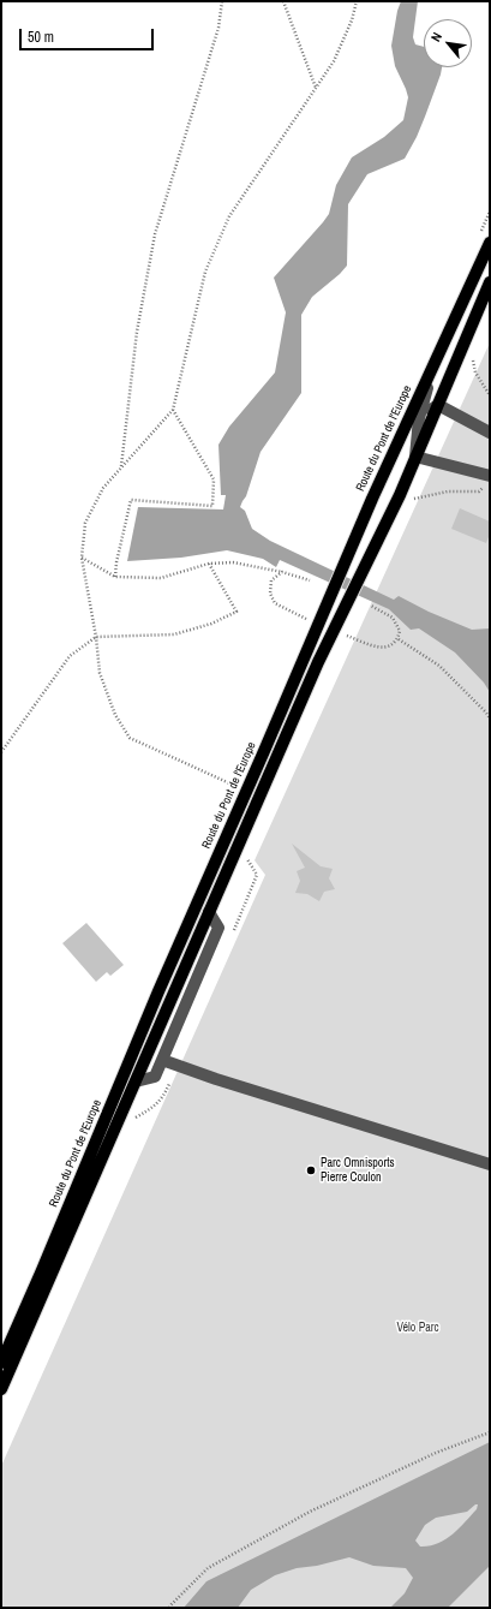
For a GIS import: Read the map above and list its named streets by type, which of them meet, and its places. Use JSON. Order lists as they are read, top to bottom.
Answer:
{
  "streets": {
    "main road": ["Route du Pont de l'Europe"]
  },
  "parks": ["Vélo Parc"],
  "places": ["Parc Omnisports Pierre Coulon"],
  "scale_bar": "50 m",
  "north": "top left"
}
